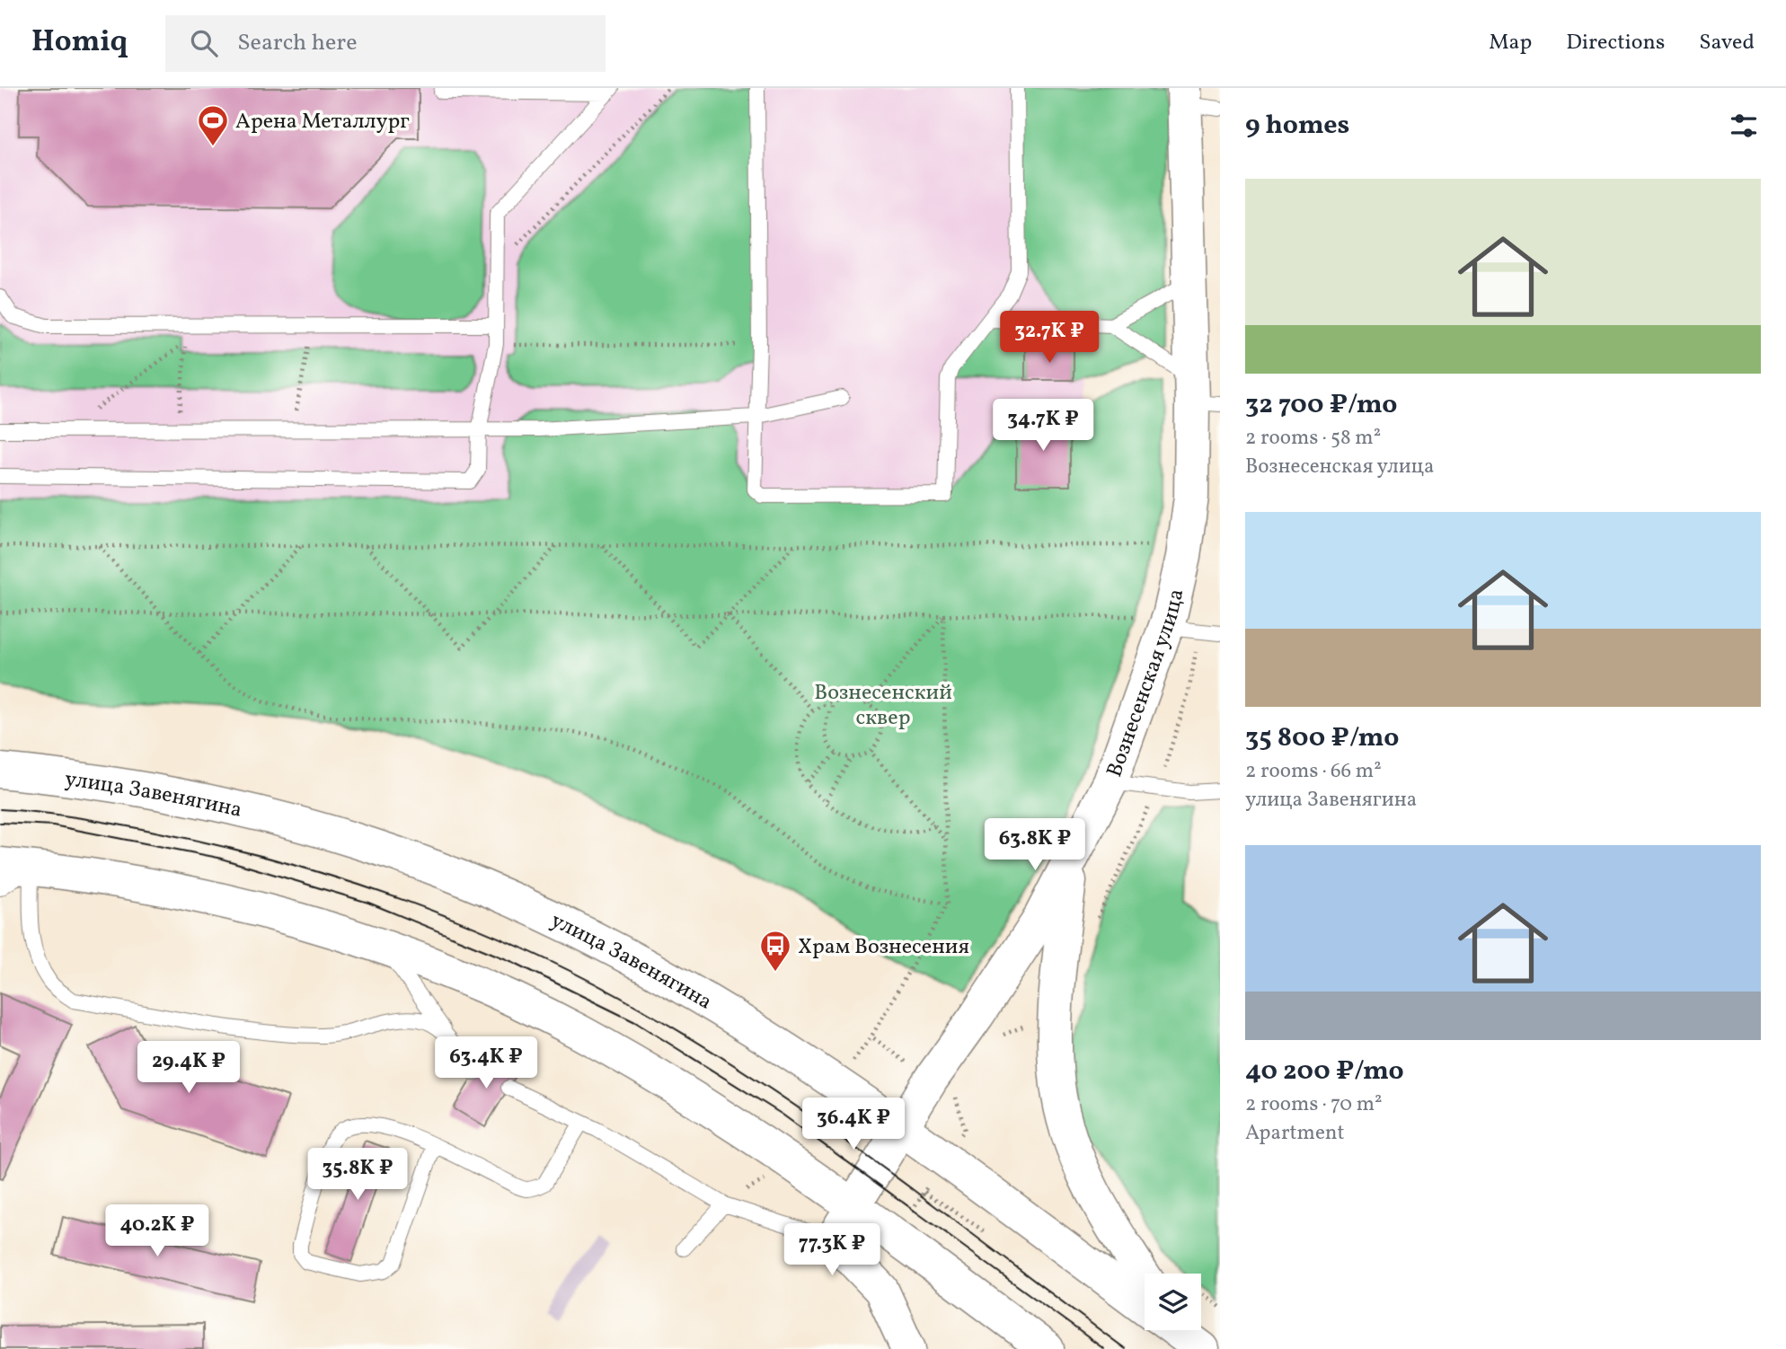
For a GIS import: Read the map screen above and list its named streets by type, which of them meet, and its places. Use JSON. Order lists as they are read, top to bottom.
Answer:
{
  "streets": {
    "main road": ["Вознесенская улица", "улица Завенягина"]
  },
  "crossings": [
    ["Вознесенская улица", "улица Завенягина"]
  ],
  "parks": ["Вознесенский cквер"],
  "places": {
    "sports": ["Арена Металлург"],
    "bus stop": ["Храм Вознесения"]
  },
  "page": {
    "header": "Homiq",
    "search": "Search here",
    "nav": ["Map", "Directions", "Saved"],
    "heading": "9 homes",
    "list": [
      {
        "name": "32 700 ₽/mo",
        "note": "2 rooms · 58 m² · Вознесенская улица"
      },
      {
        "name": "35 800 ₽/mo",
        "note": "2 rooms · 66 m² · улица Завенягина"
      },
      {
        "name": "40 200 ₽/mo",
        "note": "2 rooms · 70 m² · Apartment"
      }
    ],
    "price": [
      "32.7K ₽",
      "34.7K ₽",
      "63.8K ₽",
      "63.4K ₽",
      "29.4K ₽",
      "36.4K ₽",
      "35.8K ₽",
      "40.2K ₽",
      "77.3K ₽"
    ]
  }
}
